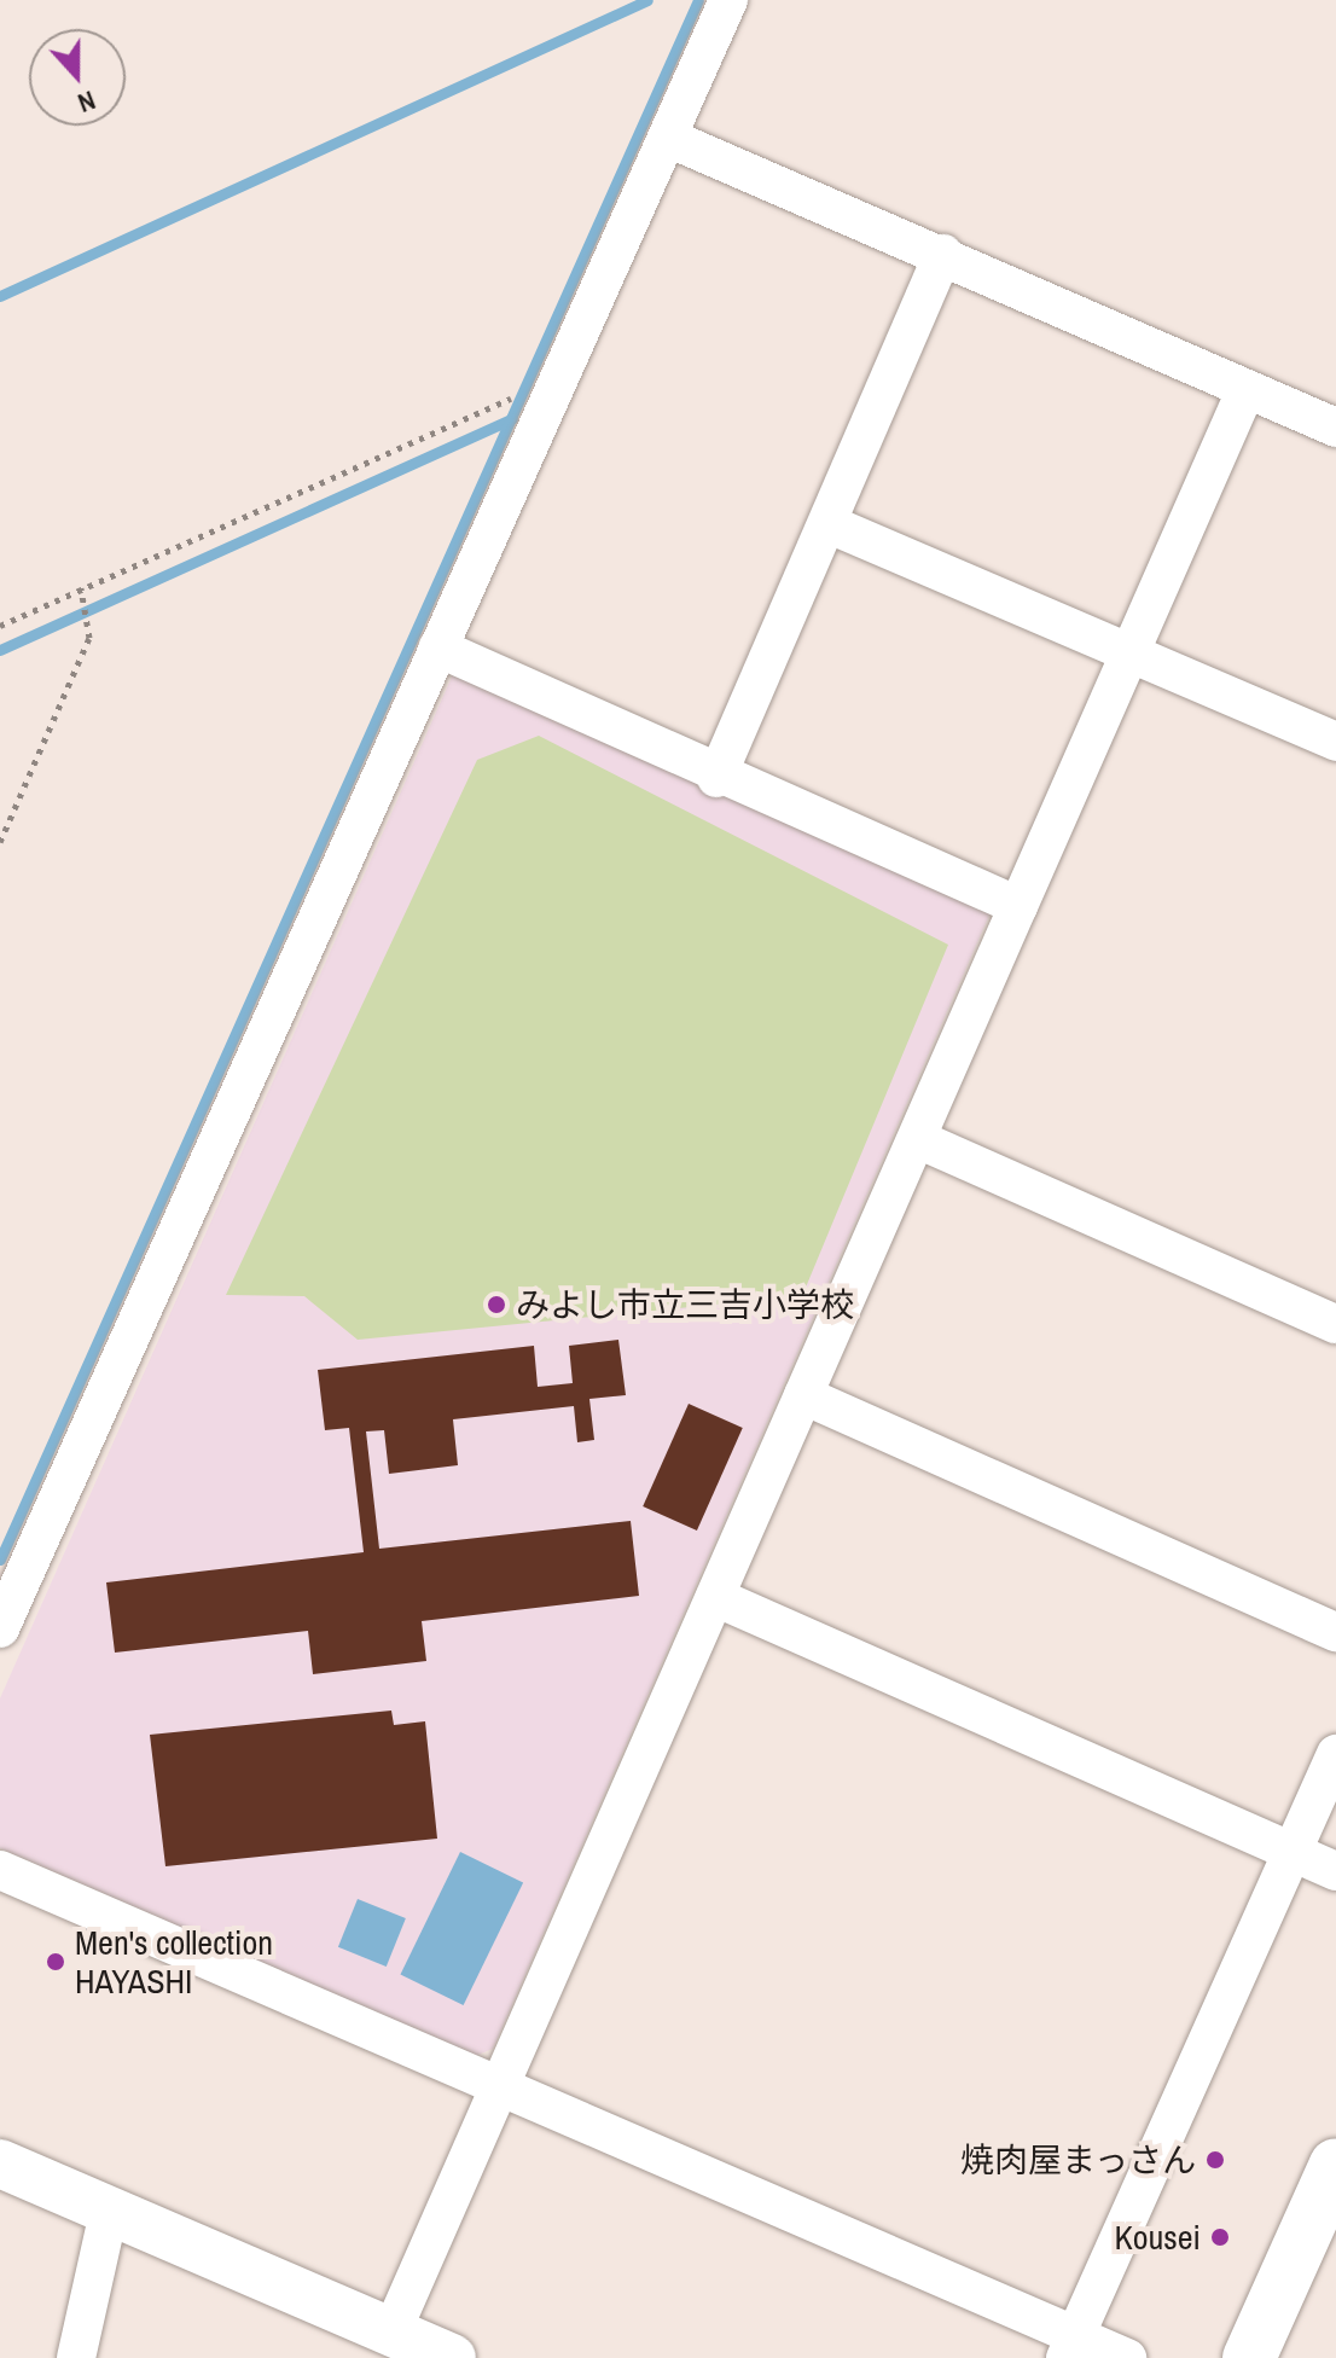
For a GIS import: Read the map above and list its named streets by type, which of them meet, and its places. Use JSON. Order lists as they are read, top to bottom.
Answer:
{
  "places": [
    "みよし市立三吉小学校",
    "Men's collection HAYASHI",
    "焼肉屋まっさん",
    "Kousei"
  ],
  "north": "bottom"
}
